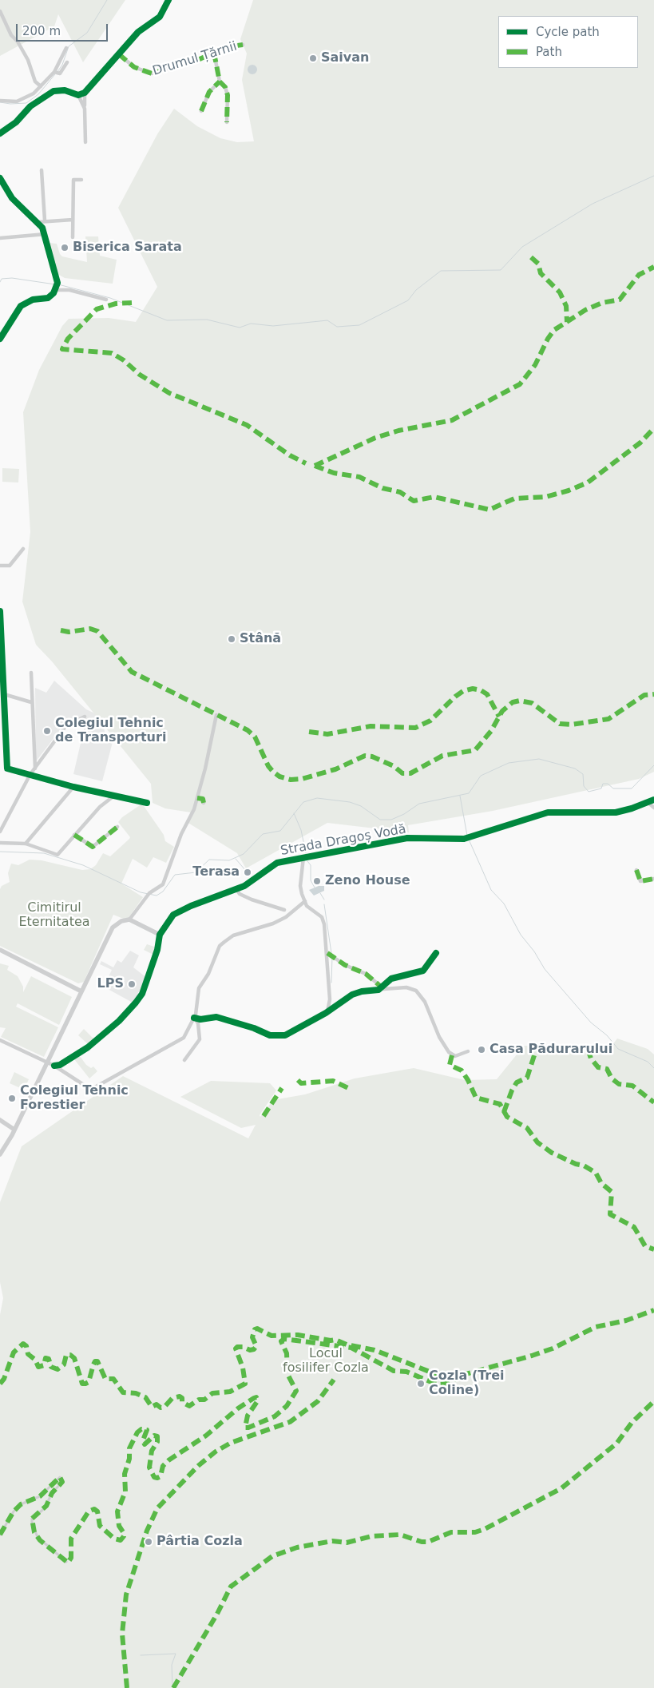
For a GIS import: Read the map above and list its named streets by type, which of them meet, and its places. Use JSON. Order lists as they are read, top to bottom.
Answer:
{
  "streets": {
    "street": ["Drumul Țărnii", "Strada Dragoș Vodă"]
  },
  "parks": ["Cimitirul Eternitatea", "Locul fosilifer Cozla"],
  "places": [
    "Saivan",
    "Biserica Sarata",
    "Stână",
    "Colegiul Tehnic de Transporturi",
    "Terasa",
    "Zeno House",
    "LPS",
    "Casa Pădurarului",
    "Colegiul Tehnic Forestier",
    "Cozla (Trei Coline)",
    "Pârtia Cozla"
  ],
  "legend": ["Cycle path", "Path"],
  "scale_bar": "200 m"
}
